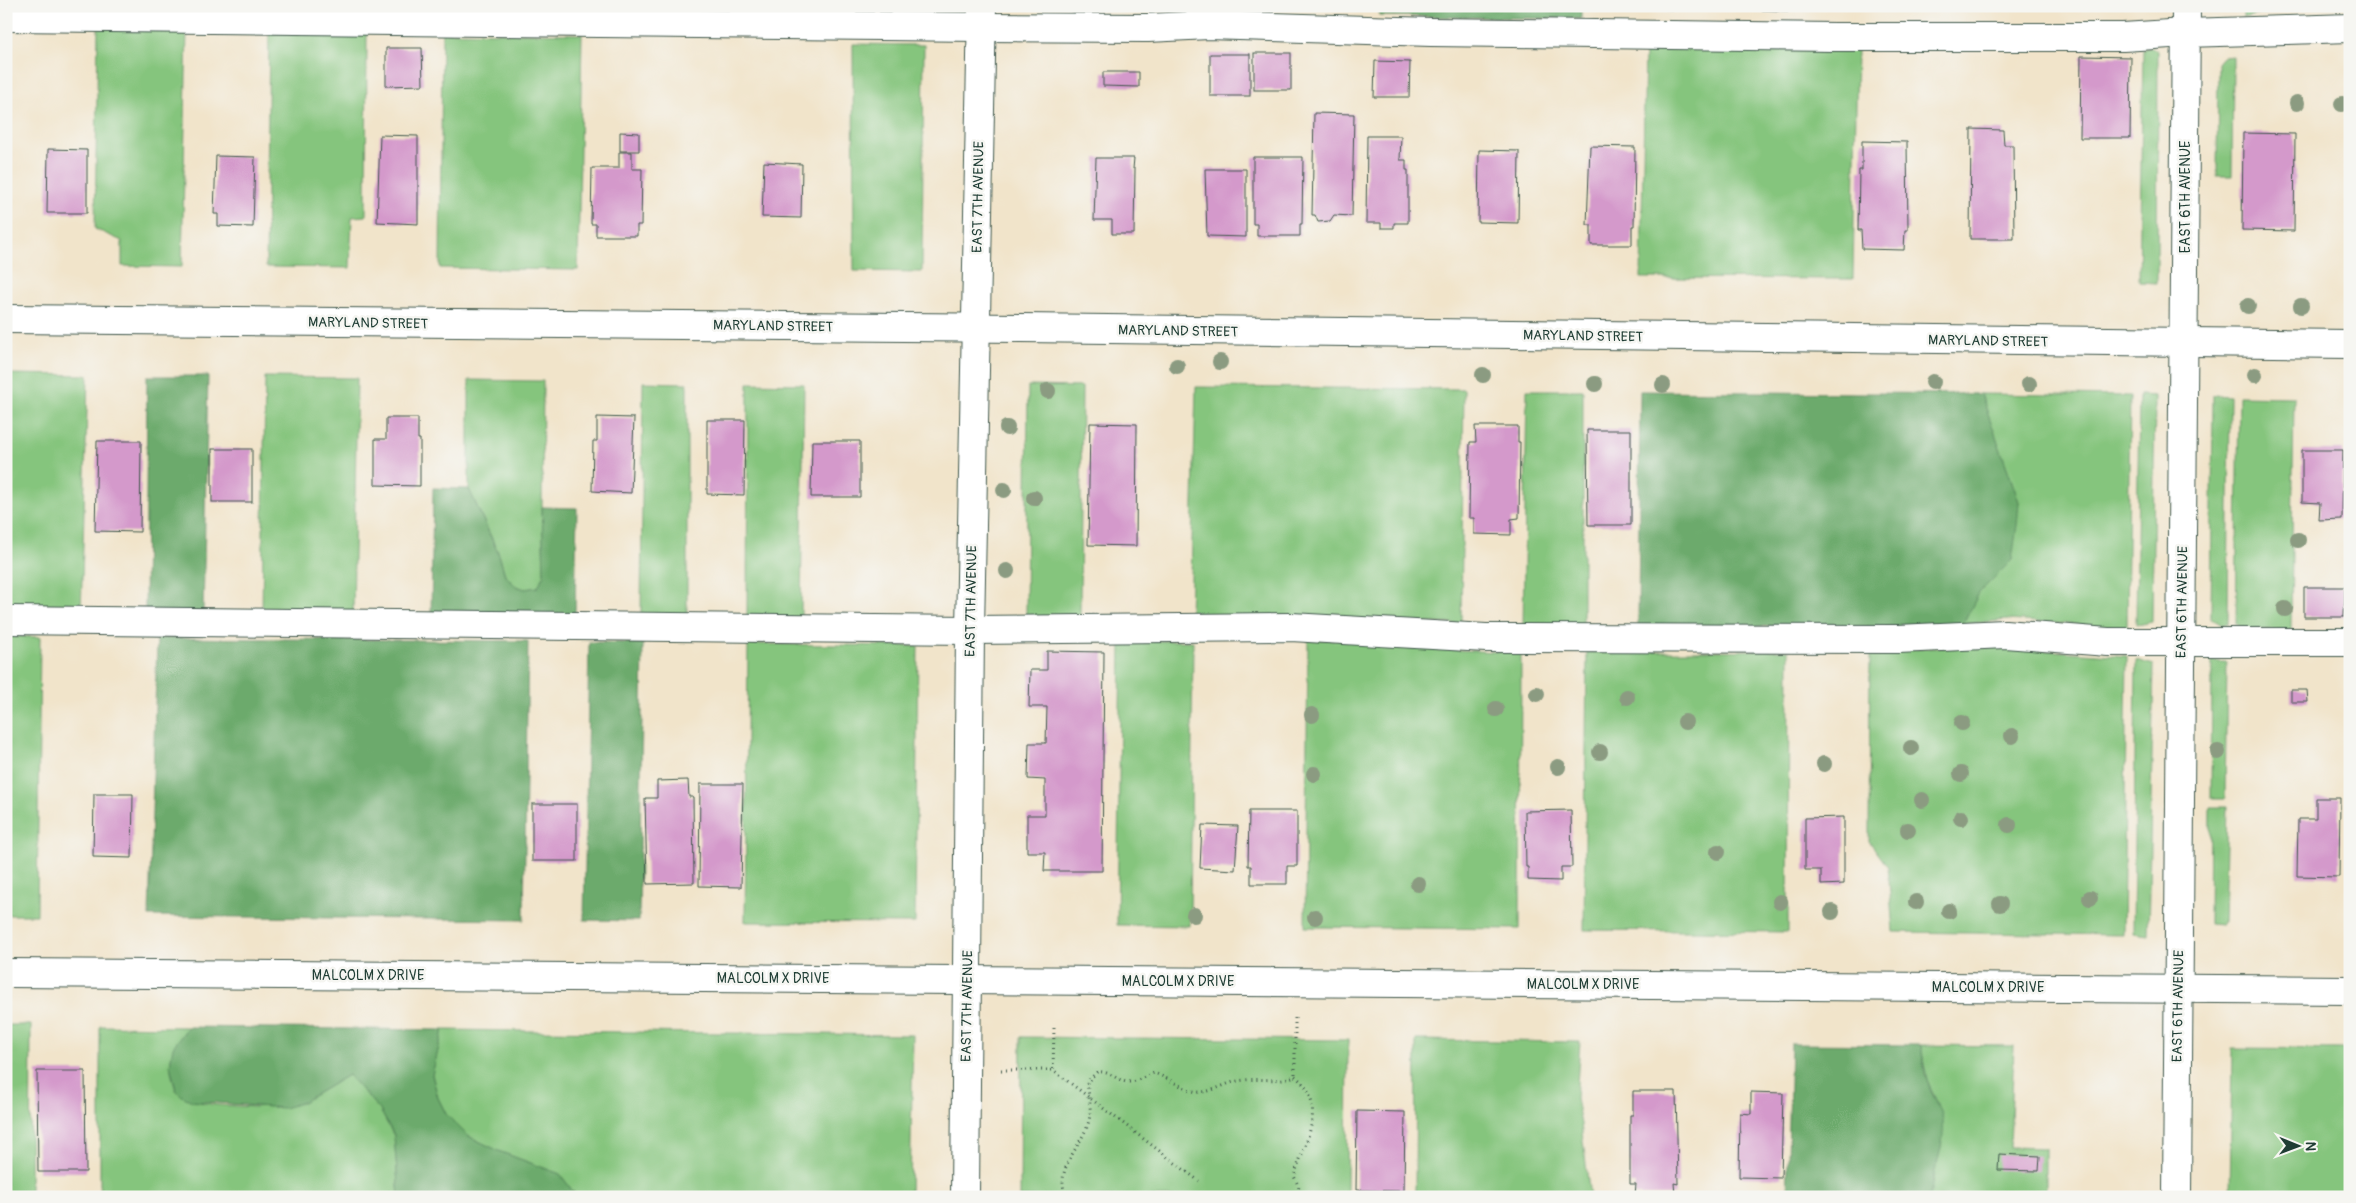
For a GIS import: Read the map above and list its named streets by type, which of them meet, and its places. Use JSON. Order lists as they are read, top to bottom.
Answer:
{
  "streets": {
    "street": [
      "EAST 7TH AVENUE",
      "EAST 6TH AVENUE",
      "MARYLAND STREET",
      "MALCOLM X DRIVE"
    ]
  },
  "crossings": [
    ["EAST 7TH AVENUE", "MARYLAND STREET"],
    ["EAST 7TH AVENUE", "MALCOLM X DRIVE"],
    ["EAST 6TH AVENUE", "MARYLAND STREET"],
    ["EAST 6TH AVENUE", "MALCOLM X DRIVE"]
  ],
  "north": "right"
}
